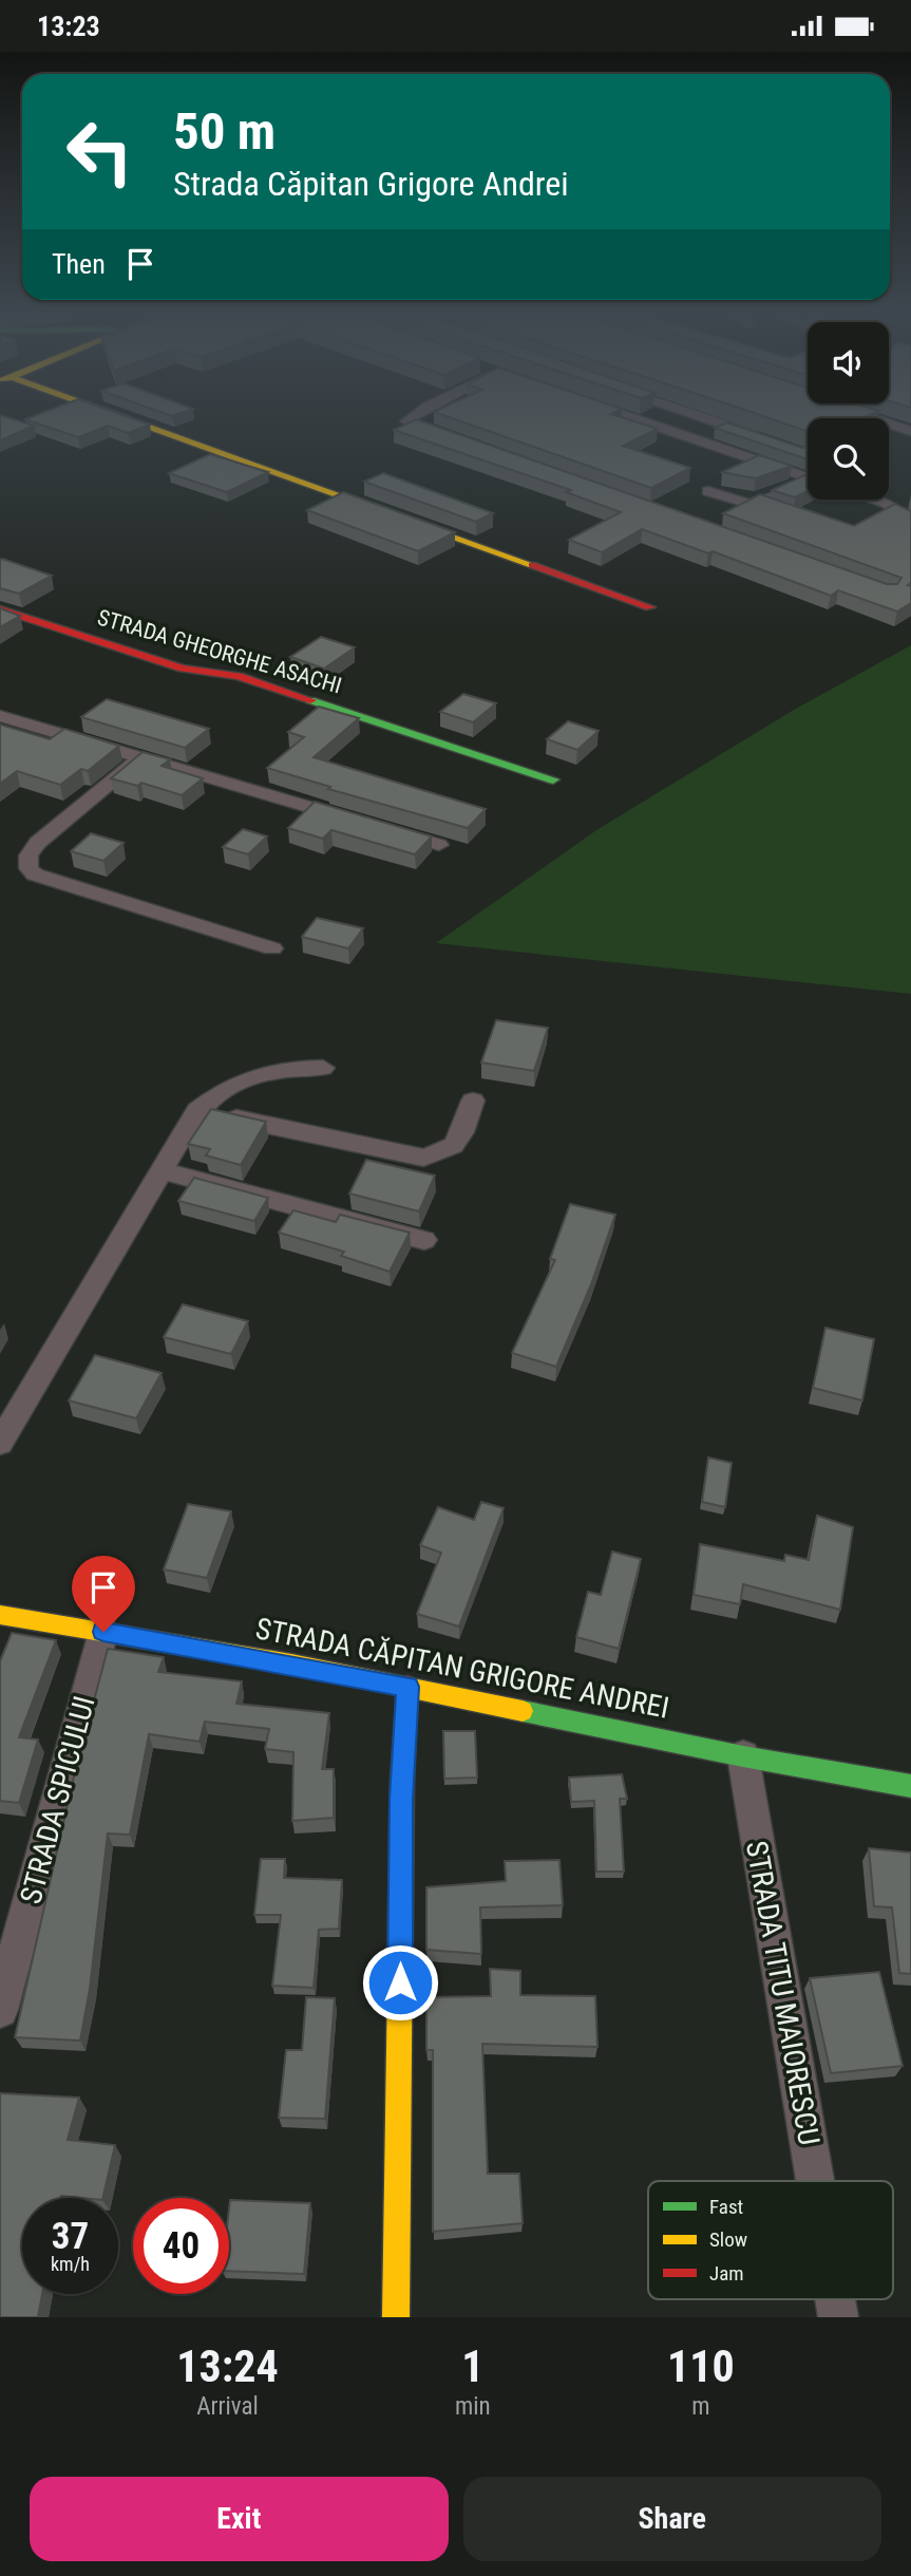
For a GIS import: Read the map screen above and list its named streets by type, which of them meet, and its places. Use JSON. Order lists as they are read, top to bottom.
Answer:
{
  "streets": {
    "street": [
      "STRADA GHEORGHE ASACHI",
      "STRADA CĂPITAN GRIGORE ANDREI",
      "STRADA SPICULUI",
      "STRADA TITU MAIORESCU"
    ]
  },
  "crossings": [
    ["STRADA CĂPITAN GRIGORE ANDREI", "STRADA SPICULUI"],
    ["STRADA CĂPITAN GRIGORE ANDREI", "STRADA TITU MAIORESCU"]
  ],
  "legend": ["Fast", "Slow", "Jam"],
  "page": {
    "status": "13:23",
    "turn": ["50 m", "Strada Căpitan Grigore Andrei"],
    "then": "Then",
    "speed": "37 km/h",
    "limit": "40",
    "eta": [
      "13:24",
      "Arrival",
      "1",
      "min",
      "110",
      "m"
    ],
    "buttons": ["Exit", "Share"]
  }
}
